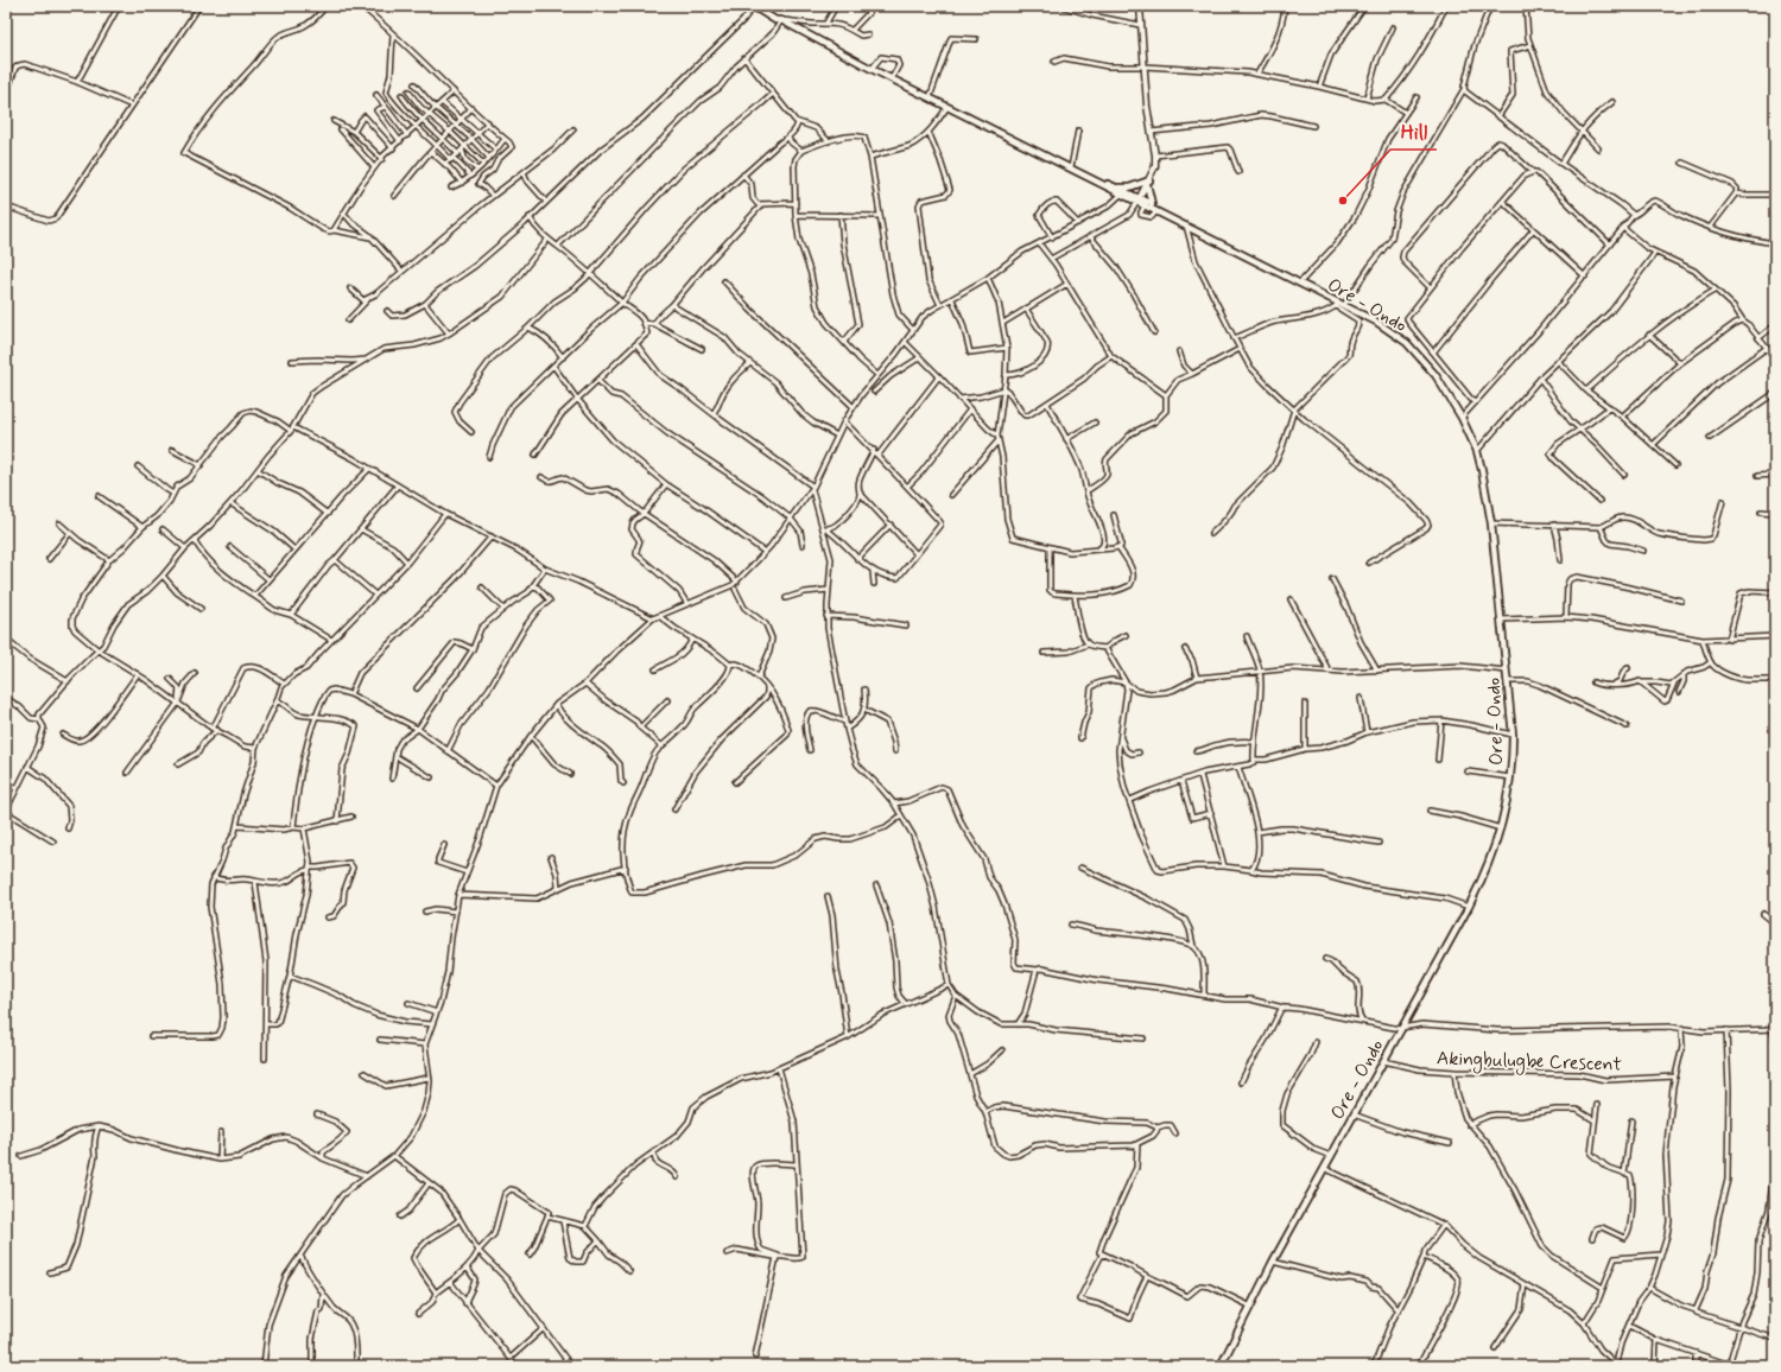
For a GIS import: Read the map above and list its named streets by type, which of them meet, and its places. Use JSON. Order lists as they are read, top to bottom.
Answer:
{
  "streets": {
    "main road": ["Ore - Ondo"],
    "street": ["Akingbulugbe Crescent"]
  },
  "crossings": [
    ["Ore - Ondo", "Akingbulugbe Crescent"]
  ],
  "places": ["Hill"]
}
